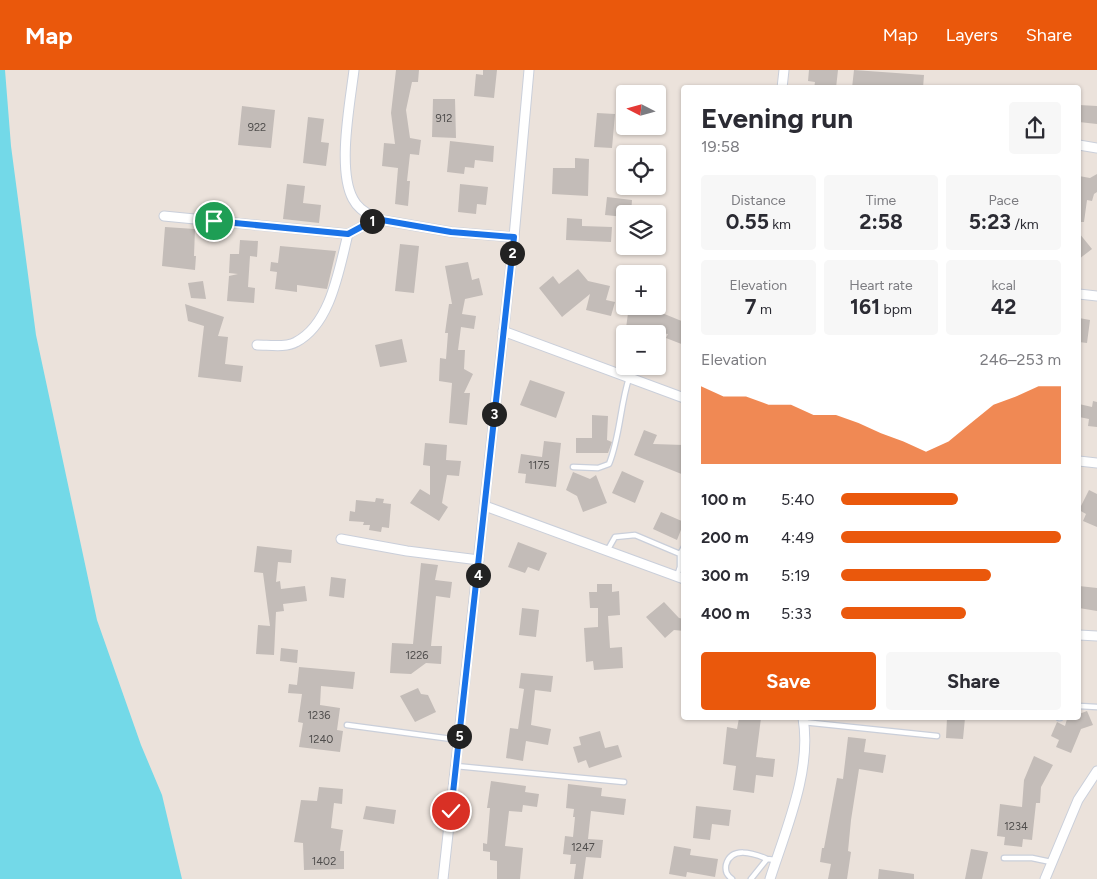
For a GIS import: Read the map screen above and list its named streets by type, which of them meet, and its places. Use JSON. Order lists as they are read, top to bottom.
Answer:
{
  "house_numbers": [
    "912",
    "922",
    "1175",
    "1226",
    "1236",
    "1240",
    "1234",
    "1247",
    "1402"
  ],
  "north": "left",
  "page": {
    "header": "Map",
    "nav": ["Map", "Layers", "Share"],
    "map_buttons": ["+", "−"],
    "heading": ["Evening run", "19:58"],
    "stats": [
      ["Distance", "0.55 km"],
      ["Time", "2:58"],
      ["Pace", "5:23 /km"],
      ["Elevation", "7 m"],
      ["Heart rate", "161 bpm"],
      ["kcal", "42"]
    ],
    "pins": [
      "1",
      "2",
      "3",
      "4",
      "5"
    ],
    "chart": ["Elevation", "246–253 m"],
    "list": [
      {
        "name": "100 m",
        "note": "5:40"
      },
      {
        "name": "200 m",
        "note": "4:49"
      },
      {
        "name": "300 m",
        "note": "5:19"
      },
      {
        "name": "400 m",
        "note": "5:33"
      }
    ],
    "buttons": ["Save", "Share"]
  }
}
